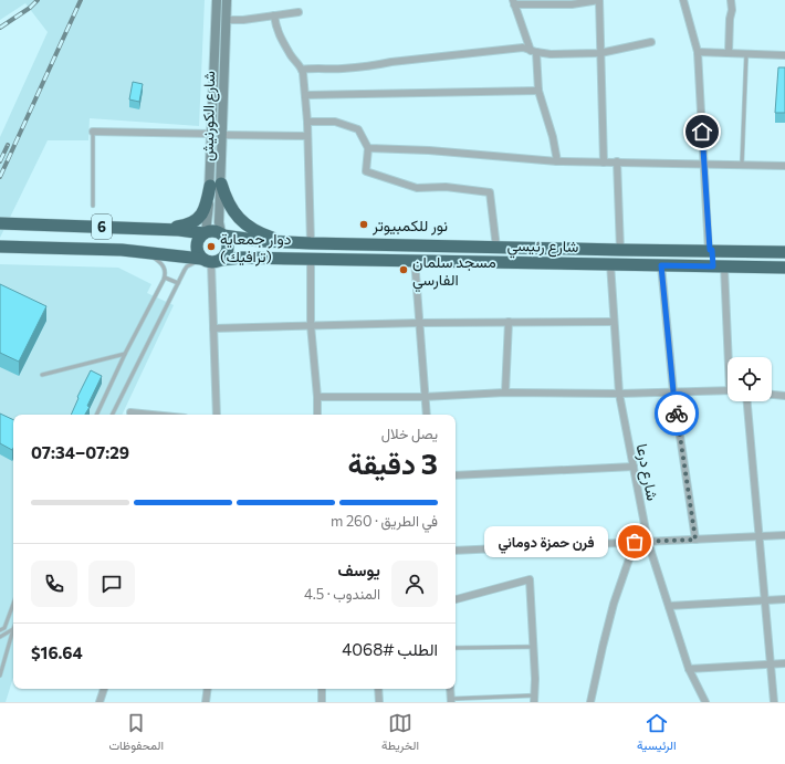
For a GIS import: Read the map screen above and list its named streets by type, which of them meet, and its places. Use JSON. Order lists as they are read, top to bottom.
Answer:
{
  "streets": {
    "highway": ["6", "شارع رئيسي"],
    "street": ["شارع الكورنيش", "شارع درعا"]
  },
  "crossings": [
    ["شارع الكورنيش", "6"],
    ["شارع الكورنيش", "شارع رئيسي"],
    ["6", "شارع رئيسي"],
    ["شارع رئيسي", "شارع درعا"]
  ],
  "places": [
    "نور للكمبيوتر",
    "دوار جمعاية (ترافيك)",
    "مسجد سلمان الفارسي",
    "فرن حمزة دوماني"
  ],
  "page": {
    "heading": ["3 دقيقة", "يصل خلال", "07:29–07:34"],
    "panel": [
      "يوسف",
      "المندوب · 4.5",
      "الطلب #4068",
      "$16.64"
    ],
    "bar": "في الطريق · 260 m",
    "bubble": "فرن حمزة دوماني",
    "tabs": ["الرئيسية", "الخريطة", "المحفوظات"]
  }
}
